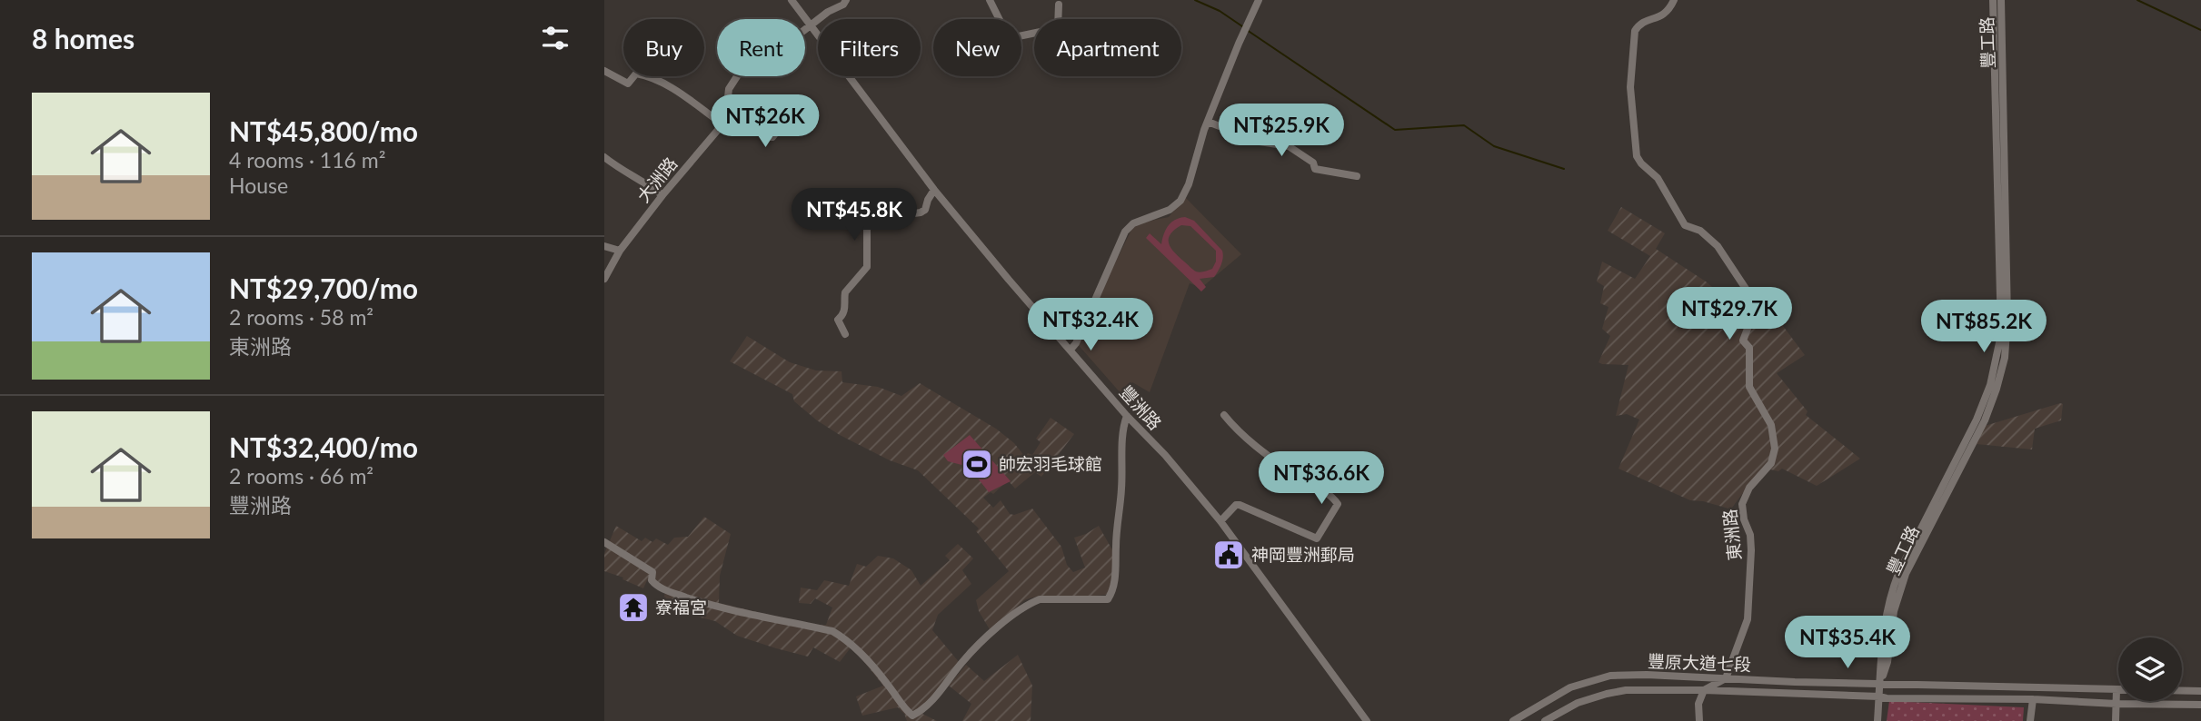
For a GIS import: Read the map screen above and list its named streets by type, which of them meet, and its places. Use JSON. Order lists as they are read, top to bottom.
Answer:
{
  "streets": {
    "street": [
      "豐工路",
      "大洲路",
      "豐洲路",
      "東洲路",
      "豐原大道七段"
    ]
  },
  "crossings": [
    ["豐工路", "豐原大道七段"],
    ["大洲路", "豐洲路"],
    ["東洲路", "豐原大道七段"]
  ],
  "places": {
    "sports": ["帥宏羽毛球館"],
    "public building": ["神岡豐洲郵局"],
    "temple": ["寮福宮"]
  },
  "page": {
    "heading": "8 homes",
    "chip": [
      "Buy",
      "Rent",
      "Filters",
      "New",
      "Apartment"
    ],
    "list": [
      {
        "name": "NT$45,800/mo",
        "note": "4 rooms · 116 m² · House"
      },
      {
        "name": "NT$29,700/mo",
        "note": "2 rooms · 58 m² · 東洲路"
      },
      {
        "name": "NT$32,400/mo",
        "note": "2 rooms · 66 m² · 豐洲路"
      }
    ],
    "price": [
      "NT$26K",
      "NT$25.9K",
      "NT$45.8K",
      "NT$29.7K",
      "NT$32.4K",
      "NT$85.2K",
      "NT$36.6K",
      "NT$35.4K"
    ]
  }
}
